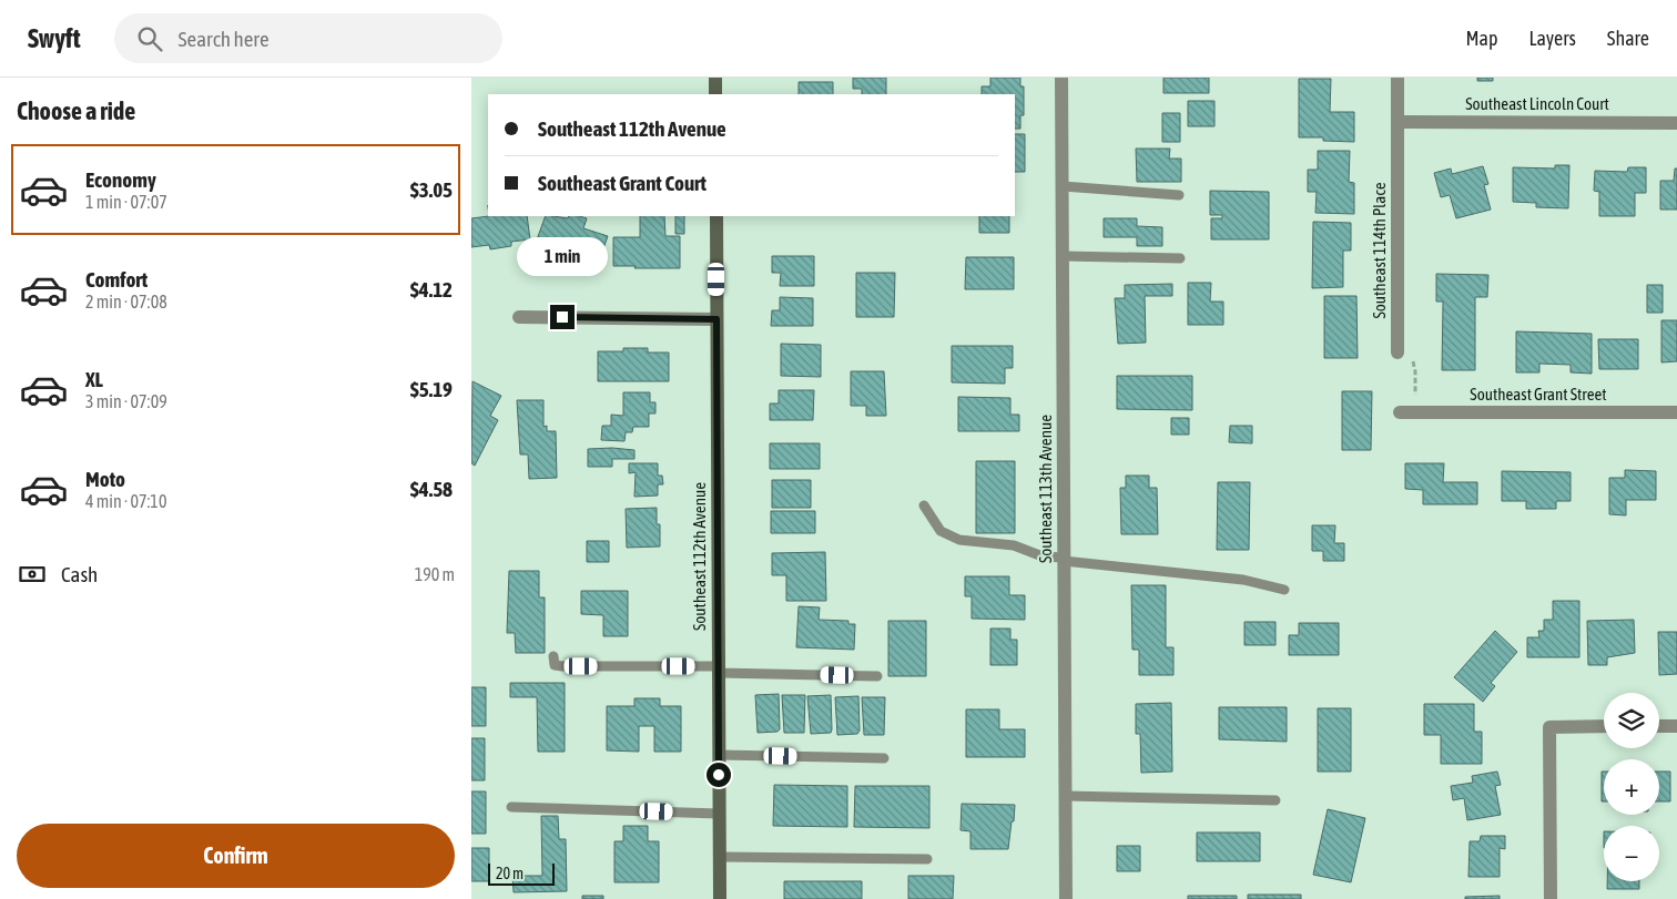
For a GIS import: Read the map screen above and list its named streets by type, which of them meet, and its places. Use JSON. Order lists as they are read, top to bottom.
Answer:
{
  "streets": {
    "main road": ["Southeast 112th Avenue"],
    "street": [
      "Southeast Lincoln Court",
      "Southeast 114th Place",
      "Southeast Grant Street",
      "Southeast 113th Avenue"
    ]
  },
  "crossings": [
    ["Southeast Lincoln Court", "Southeast 114th Place"]
  ],
  "scale_bar": "20 m",
  "page": {
    "header": "Swyft",
    "search": "Search here",
    "nav": ["Map", "Layers", "Share"],
    "heading": "Choose a ride",
    "banner": ["Southeast 112th Avenue", "Southeast Grant Court"],
    "list": [
      {
        "name": "Economy",
        "note": "1 min · 07:07",
        "value": "$3.05"
      },
      {
        "name": "Comfort",
        "note": "2 min · 07:08",
        "value": "$4.12"
      },
      {
        "name": "XL",
        "note": "3 min · 07:09",
        "value": "$5.19"
      },
      {
        "name": "Moto",
        "note": "4 min · 07:10",
        "value": "$4.58"
      }
    ],
    "bubble": "1 min",
    "pay": ["Cash", "190 m"],
    "map_buttons": ["+", "−"],
    "buttons": "Confirm",
    "scale": "20 m"
  }
}
